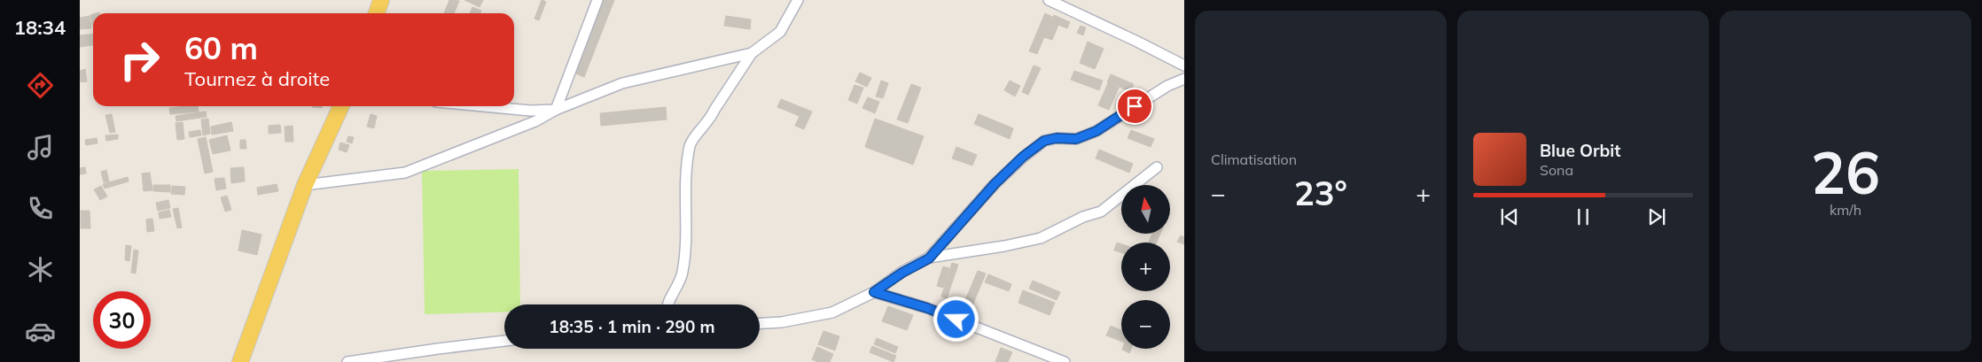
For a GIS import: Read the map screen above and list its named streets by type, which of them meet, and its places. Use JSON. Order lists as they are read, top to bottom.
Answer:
{
  "north": "top",
  "page": {
    "tabs": "18:34",
    "tile": [
      "Climatisation",
      ["26", "km/h"]
    ],
    "turn": ["60 m", "Tournez à droite"],
    "song": ["Blue Orbit", "Sona"],
    "heat": ["−", "23°", "+"],
    "map_buttons": ["+", "−"],
    "limit": "30",
    "trip": "18:35 · 1 min · 290 m"
  }
}
